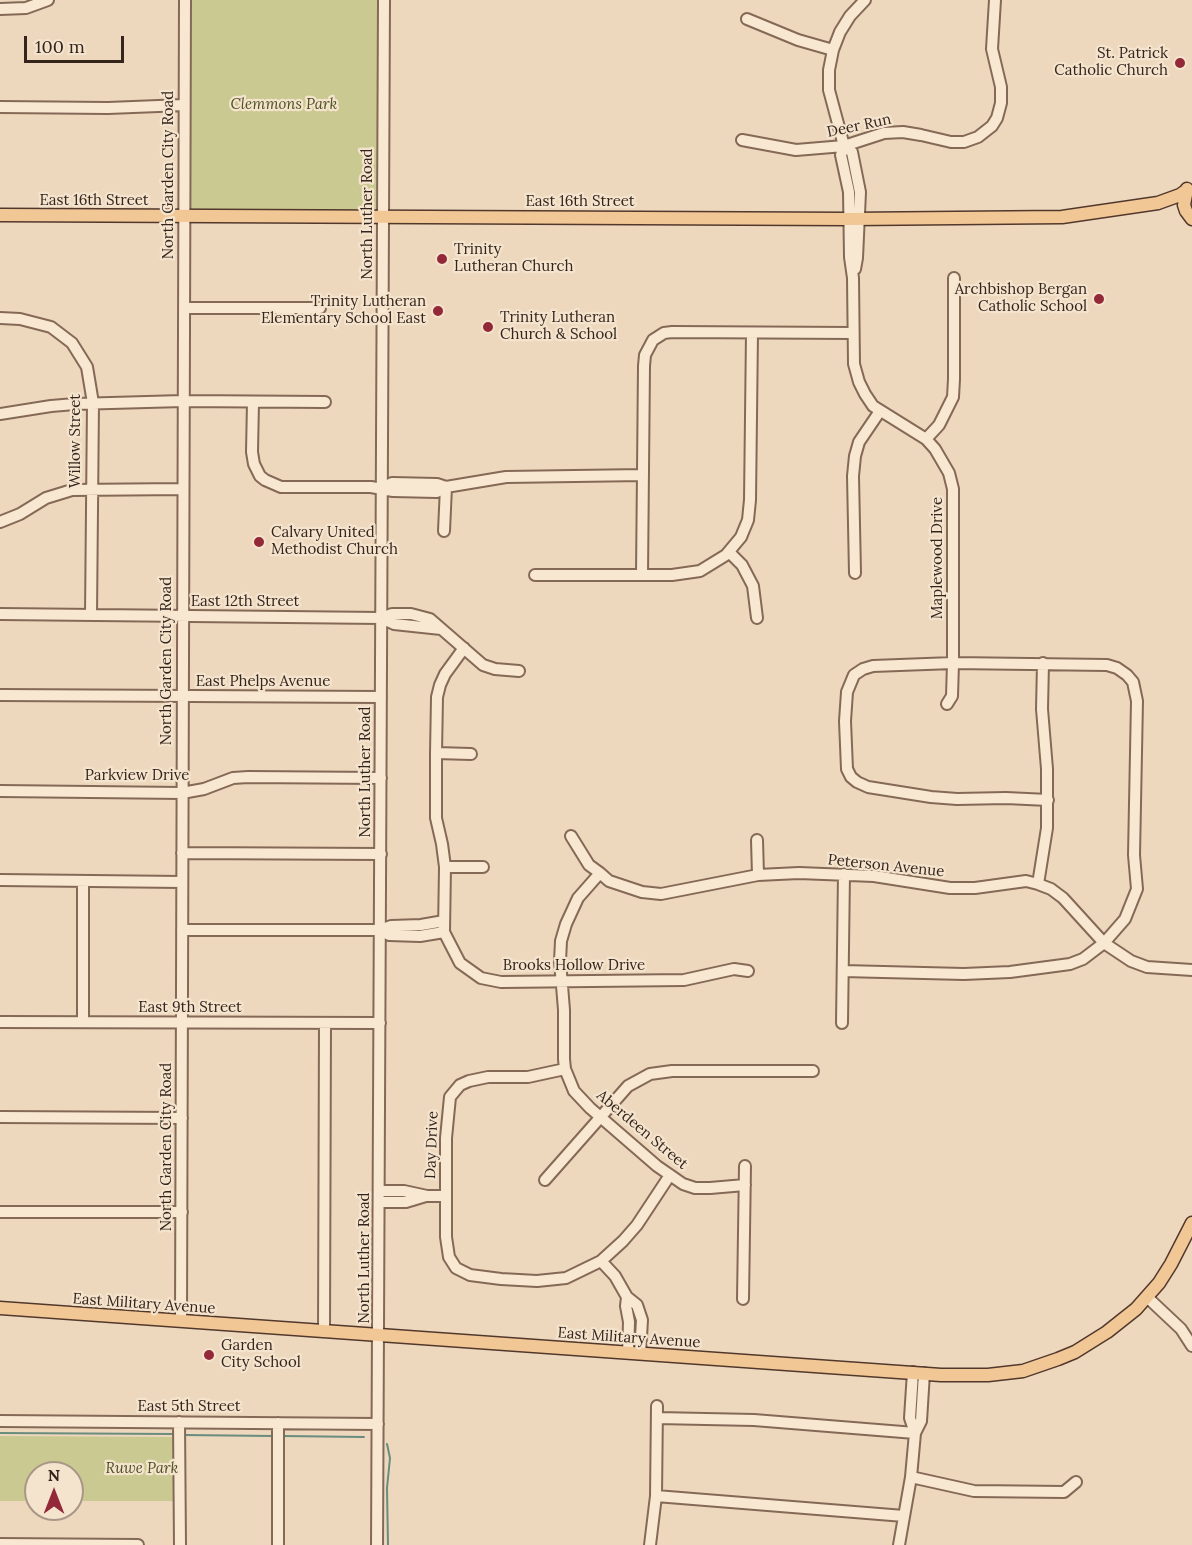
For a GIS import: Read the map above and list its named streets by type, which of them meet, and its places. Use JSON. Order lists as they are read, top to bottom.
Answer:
{
  "streets": {
    "main road": ["East 16th Street", "East Military Avenue"],
    "street": [
      "Deer Run",
      "North Garden City Road",
      "North Luther Road",
      "Willow Street",
      "Maplewood Drive",
      "East 12th Street",
      "East Phelps Avenue",
      "Parkview Drive",
      "Peterson Avenue",
      "Brooks Hollow Drive",
      "East 9th Street",
      "Aberdeen Street",
      "Day Drive",
      "East 5th Street"
    ]
  },
  "crossings": [
    ["Deer Run", "Maplewood Drive"],
    ["North Garden City Road", "East 16th Street"],
    ["North Garden City Road", "East 12th Street"],
    ["North Garden City Road", "East Phelps Avenue"],
    ["North Garden City Road", "Parkview Drive"],
    ["North Garden City Road", "East 9th Street"],
    ["North Garden City Road", "East Military Avenue"],
    ["East 16th Street", "North Luther Road"],
    ["East 16th Street", "Maplewood Drive"],
    ["North Luther Road", "East 12th Street"],
    ["North Luther Road", "East Phelps Avenue"],
    ["North Luther Road", "Parkview Drive"],
    ["North Luther Road", "East 9th Street"],
    ["North Luther Road", "East Military Avenue"],
    ["North Luther Road", "East 5th Street"],
    ["Willow Street", "East 12th Street"],
    ["Peterson Avenue", "Aberdeen Street"],
    ["Brooks Hollow Drive", "Aberdeen Street"],
    ["Aberdeen Street", "Day Drive"]
  ],
  "parks": ["Clemmons Park", "Ruwe Park"],
  "places": [
    "St. Patrick Catholic Church",
    "Trinity Lutheran Church",
    "Archbishop Bergan Catholic School",
    "Trinity Lutheran Elementary School East",
    "Trinity Lutheran Church & School",
    "Calvary United Methodist Church",
    "Garden City School"
  ],
  "scale_bar": "100 m",
  "north": "top"
}
